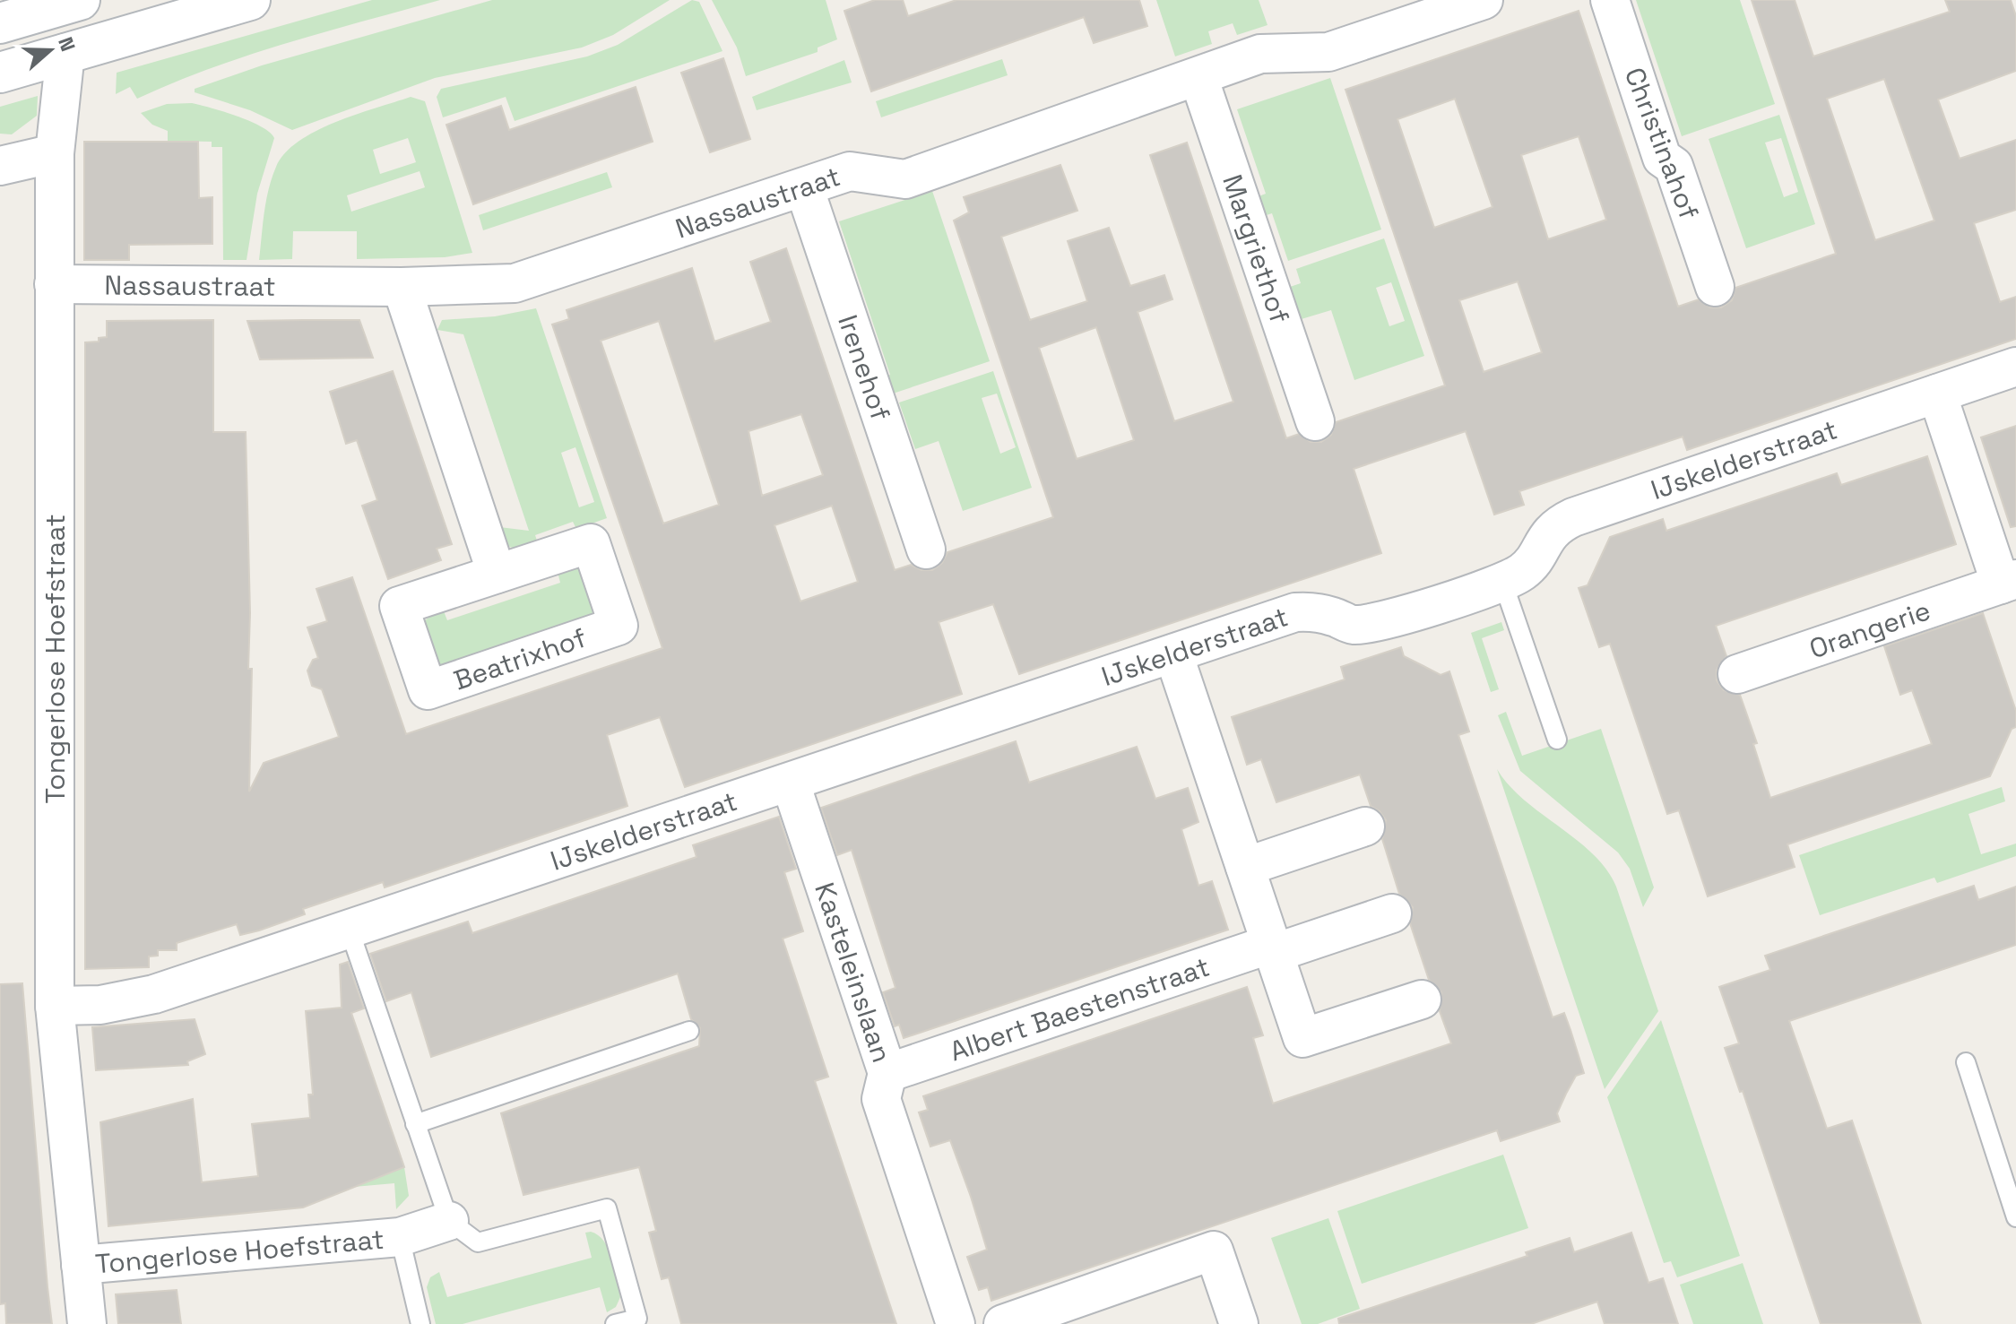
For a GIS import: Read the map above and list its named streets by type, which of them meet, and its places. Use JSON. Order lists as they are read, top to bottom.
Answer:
{
  "streets": {
    "street": [
      "Christinahof",
      "Nassaustraat",
      "Margriethof",
      "Irenehof",
      "IJskelderstraat",
      "Orangerie",
      "Tongerlose Hoefstraat",
      "Beatrixhof",
      "Kasteleinslaan",
      "Albert Baestenstraat"
    ]
  },
  "crossings": [
    ["Nassaustraat", "Margriethof"],
    ["Nassaustraat", "Irenehof"],
    ["Nassaustraat", "Tongerlose Hoefstraat"],
    ["IJskelderstraat", "Orangerie"],
    ["IJskelderstraat", "Tongerlose Hoefstraat"],
    ["IJskelderstraat", "Kasteleinslaan"],
    ["Kasteleinslaan", "Albert Baestenstraat"]
  ],
  "north": "right"
}
